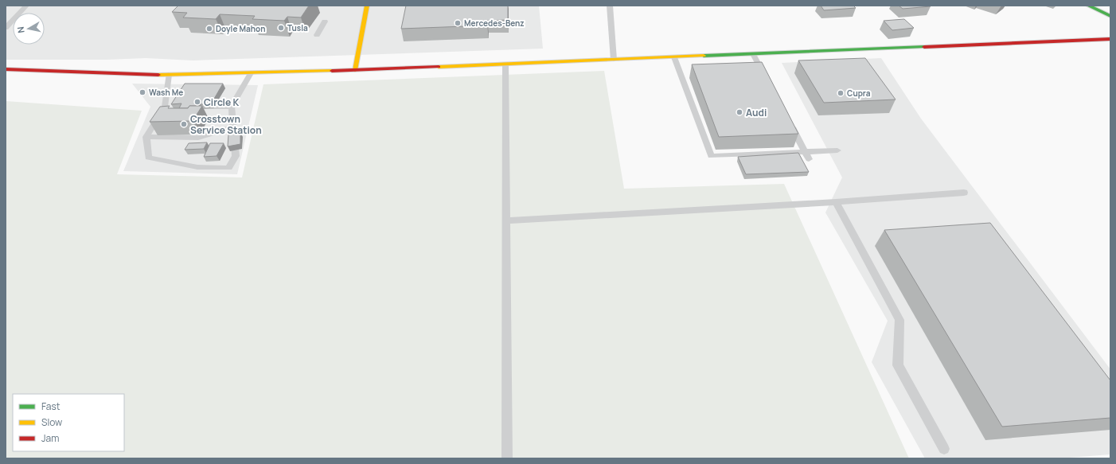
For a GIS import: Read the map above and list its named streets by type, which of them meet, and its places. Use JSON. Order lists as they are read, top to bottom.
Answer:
{
  "places": [
    "Mercedes-Benz",
    "Tusla",
    "Doyle Mahon",
    "Wash Me",
    "Cupra",
    "Circle K",
    "Audi",
    "Crosstown Service Station"
  ],
  "legend": ["Fast", "Slow", "Jam"],
  "north": "left"
}
